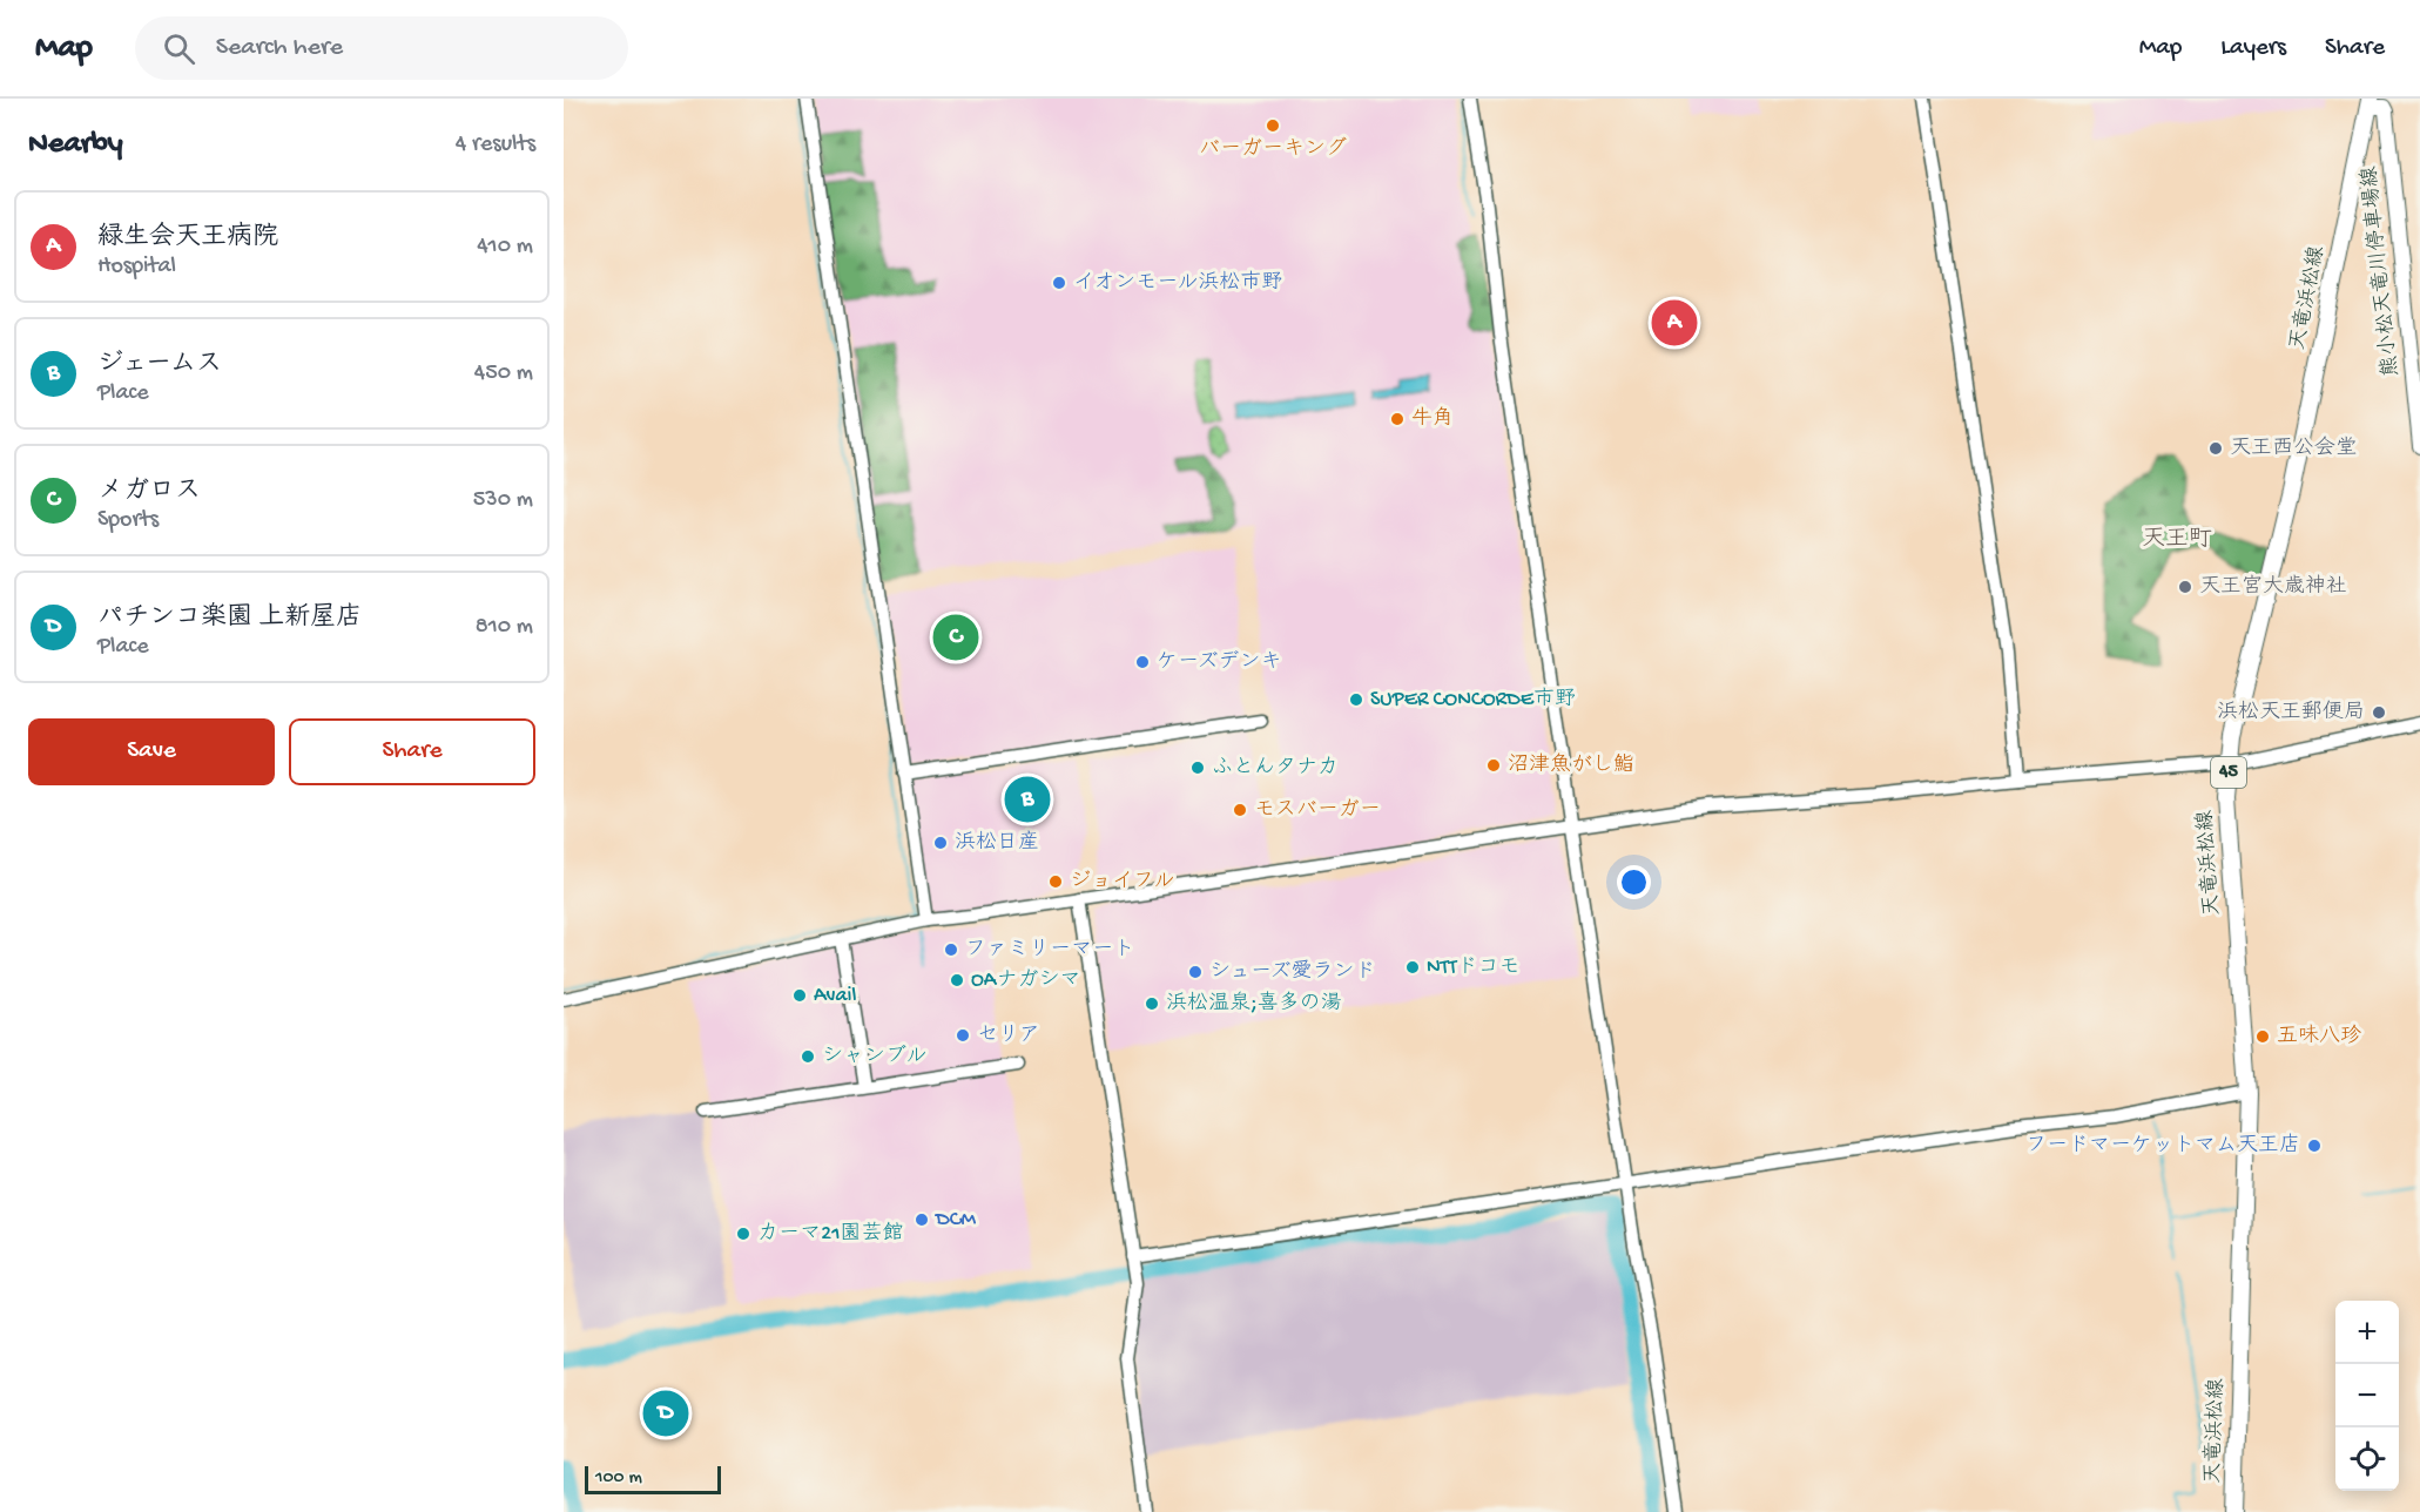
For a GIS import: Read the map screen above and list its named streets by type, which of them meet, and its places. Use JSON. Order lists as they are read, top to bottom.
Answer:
{
  "streets": {
    "main road": ["熊小松天竜川停車場線", "天竜浜松線", "45"]
  },
  "crossings": [
    ["熊小松天竜川停車場線", "天竜浜松線"]
  ],
  "districts": ["天王町"],
  "places": [
    "バーガーキング",
    "イオンモール浜松市野",
    "牛角",
    "天王西公会堂",
    "天王宮大歳神社",
    "ケーズデンキ",
    "SUPER CONCORDE市野",
    "浜松天王郵便局",
    "沼津魚がし鮨",
    "ふとんタナカ",
    "モスバーガー",
    "浜松日産",
    "ジョイフル",
    "ファミリーマート",
    "NTTドコモ",
    "シューズ愛ランド",
    "OAナガシマ",
    "Avail",
    "浜松温泉;喜多の湯",
    "セリア",
    "五味八珍",
    "シャンブル",
    "フードマーケットマム天王店",
    "DCM",
    "カーマ21園芸館"
  ],
  "scale_bar": "100 m",
  "page": {
    "header": "Map",
    "search": "Search here",
    "nav": ["Map", "Layers", "Share"],
    "heading": ["Nearby", "4 results"],
    "list": [
      {
        "mark": "A",
        "name": "緑生会天王病院",
        "note": "Hospital",
        "value": "410 m"
      },
      {
        "mark": "B",
        "name": "ジェームス",
        "note": "Place",
        "value": "450 m"
      },
      {
        "mark": "C",
        "name": "メガロス",
        "note": "Sports",
        "value": "530 m"
      },
      {
        "mark": "D",
        "name": "パチンコ楽園 上新屋店",
        "note": "Place",
        "value": "810 m"
      }
    ],
    "pins": [
      "A",
      "C",
      "B",
      "D"
    ],
    "buttons": ["Save", "Share"],
    "map_buttons": ["+", "−"],
    "scale": "100 m"
  }
}
